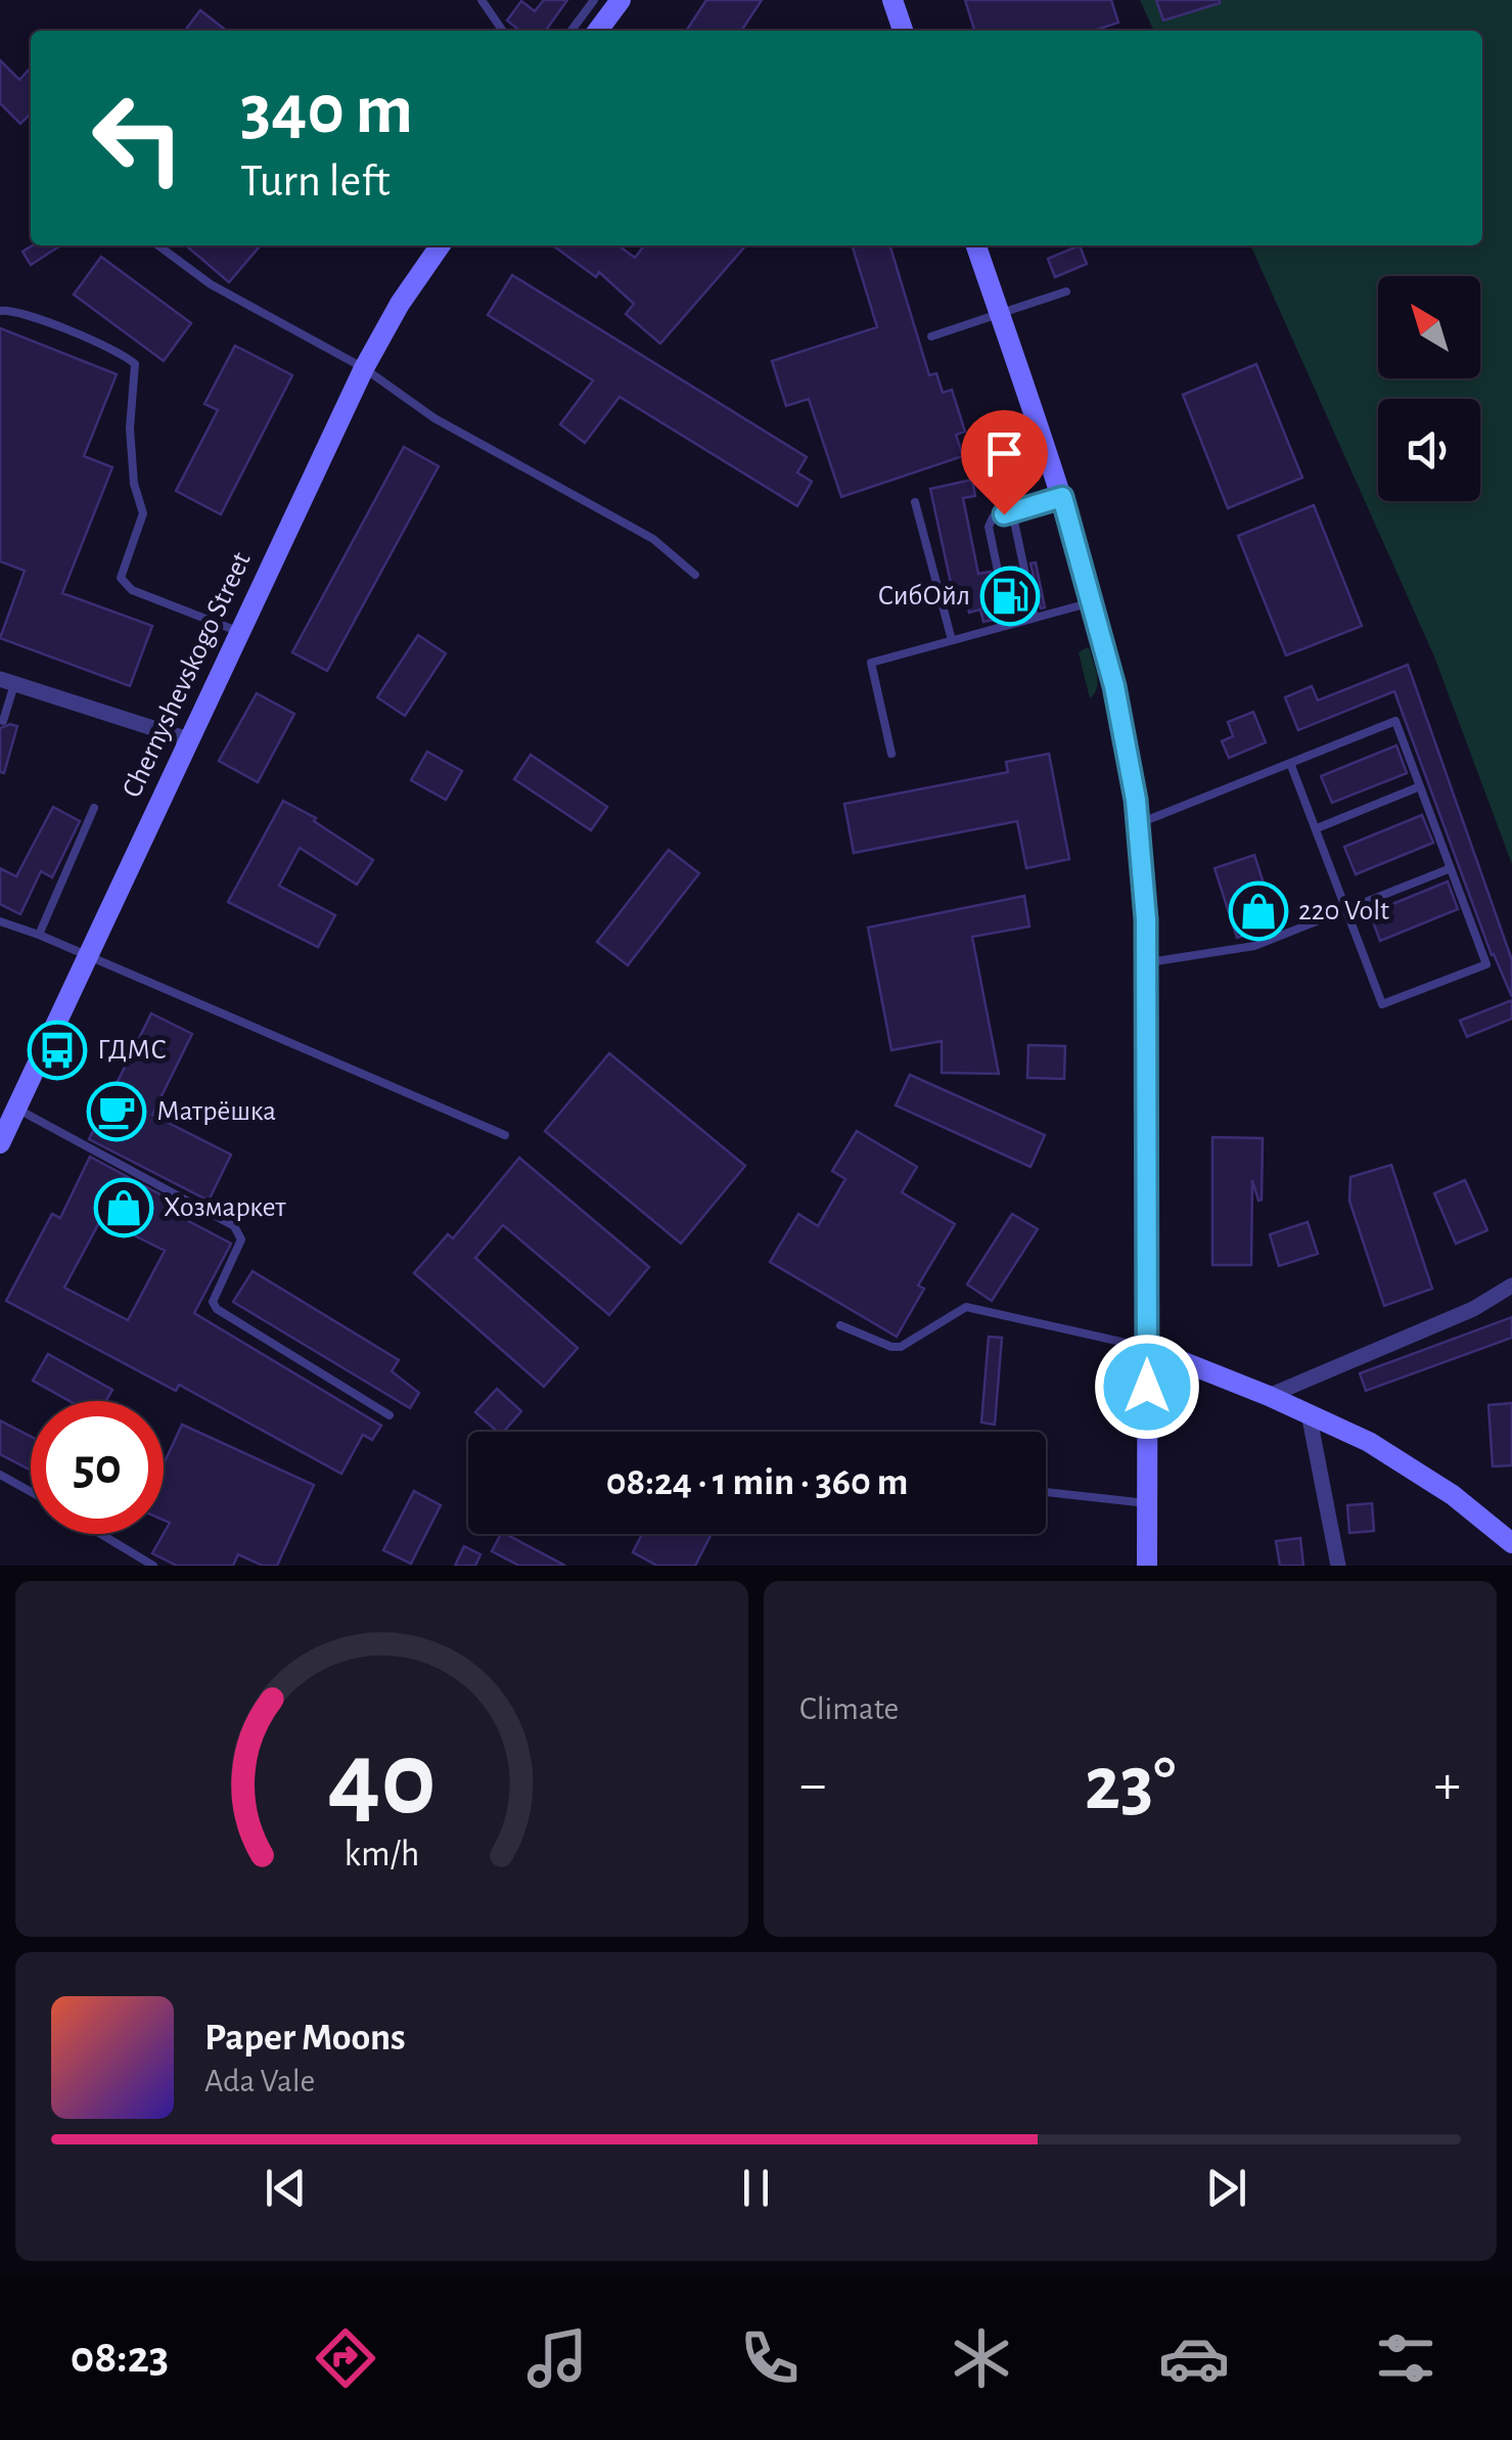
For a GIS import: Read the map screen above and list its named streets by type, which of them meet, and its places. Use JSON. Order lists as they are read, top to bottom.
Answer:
{
  "streets": {
    "main road": ["Chernyshevskogo Street"]
  },
  "places": {
    "fuel station": ["СибОйл"],
    "shop": ["220 Volt", "Хозмаркет"],
    "bus stop": ["ГДМС"],
    "cafe": ["Матрёшка"]
  },
  "north": "top left",
  "page": {
    "turn": ["340 m", "Turn left"],
    "limit": "50",
    "trip": "08:24 · 1 min · 360 m",
    "tile": "Climate",
    "heat": ["−", "23°", "+"],
    "song": ["Paper Moons", "Ada Vale"],
    "tabs": "08:23",
    "gauge": ["40", "km/h"]
  }
}
